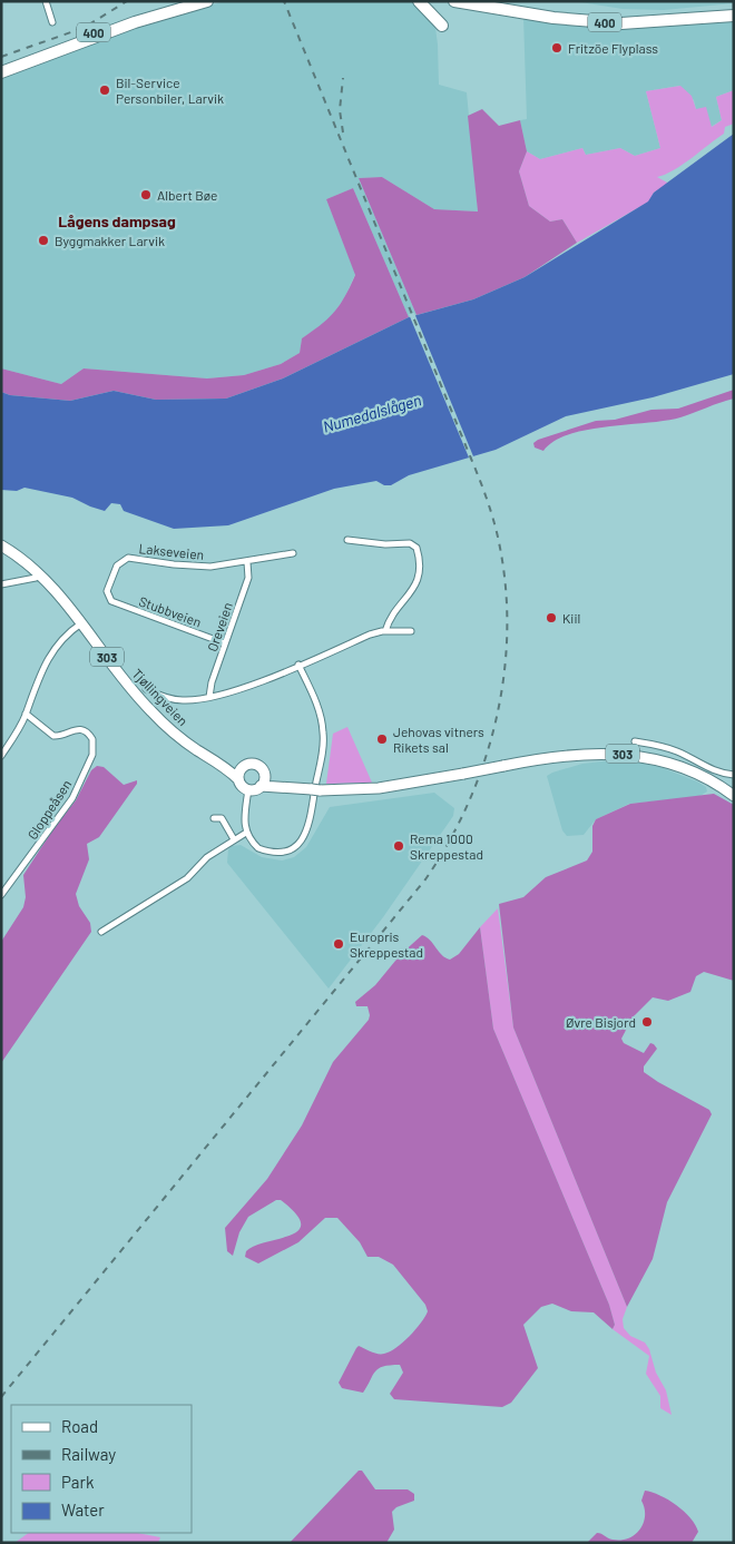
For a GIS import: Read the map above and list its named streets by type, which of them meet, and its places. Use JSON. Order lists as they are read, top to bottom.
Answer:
{
  "streets": {
    "highway": ["400"],
    "main road": ["303", "Tjøllingveien"],
    "street": [
      "Lakseveien",
      "Stubbveien",
      "Oreveien",
      "Gloppeåsen"
    ]
  },
  "crossings": [
    ["Lakseveien", "Stubbveien"],
    ["Lakseveien", "Oreveien"],
    ["Stubbveien", "Oreveien"],
    ["303", "Tjøllingveien"]
  ],
  "districts": ["Lågens dampsag"],
  "water": ["Numedalslågen"],
  "places": [
    "Fritzöe Flyplass",
    "Bil-Service Personbiler, Larvik",
    "Albert Bøe",
    "Byggmakker Larvik",
    "Kiil",
    "Jehovas vitners Rikets sal",
    "Rema 1000 Skreppestad",
    "Europris Skreppestad",
    "Øvre Bisjord"
  ],
  "legend": [
    "Road",
    "Railway",
    "Park",
    "Water"
  ]
}
